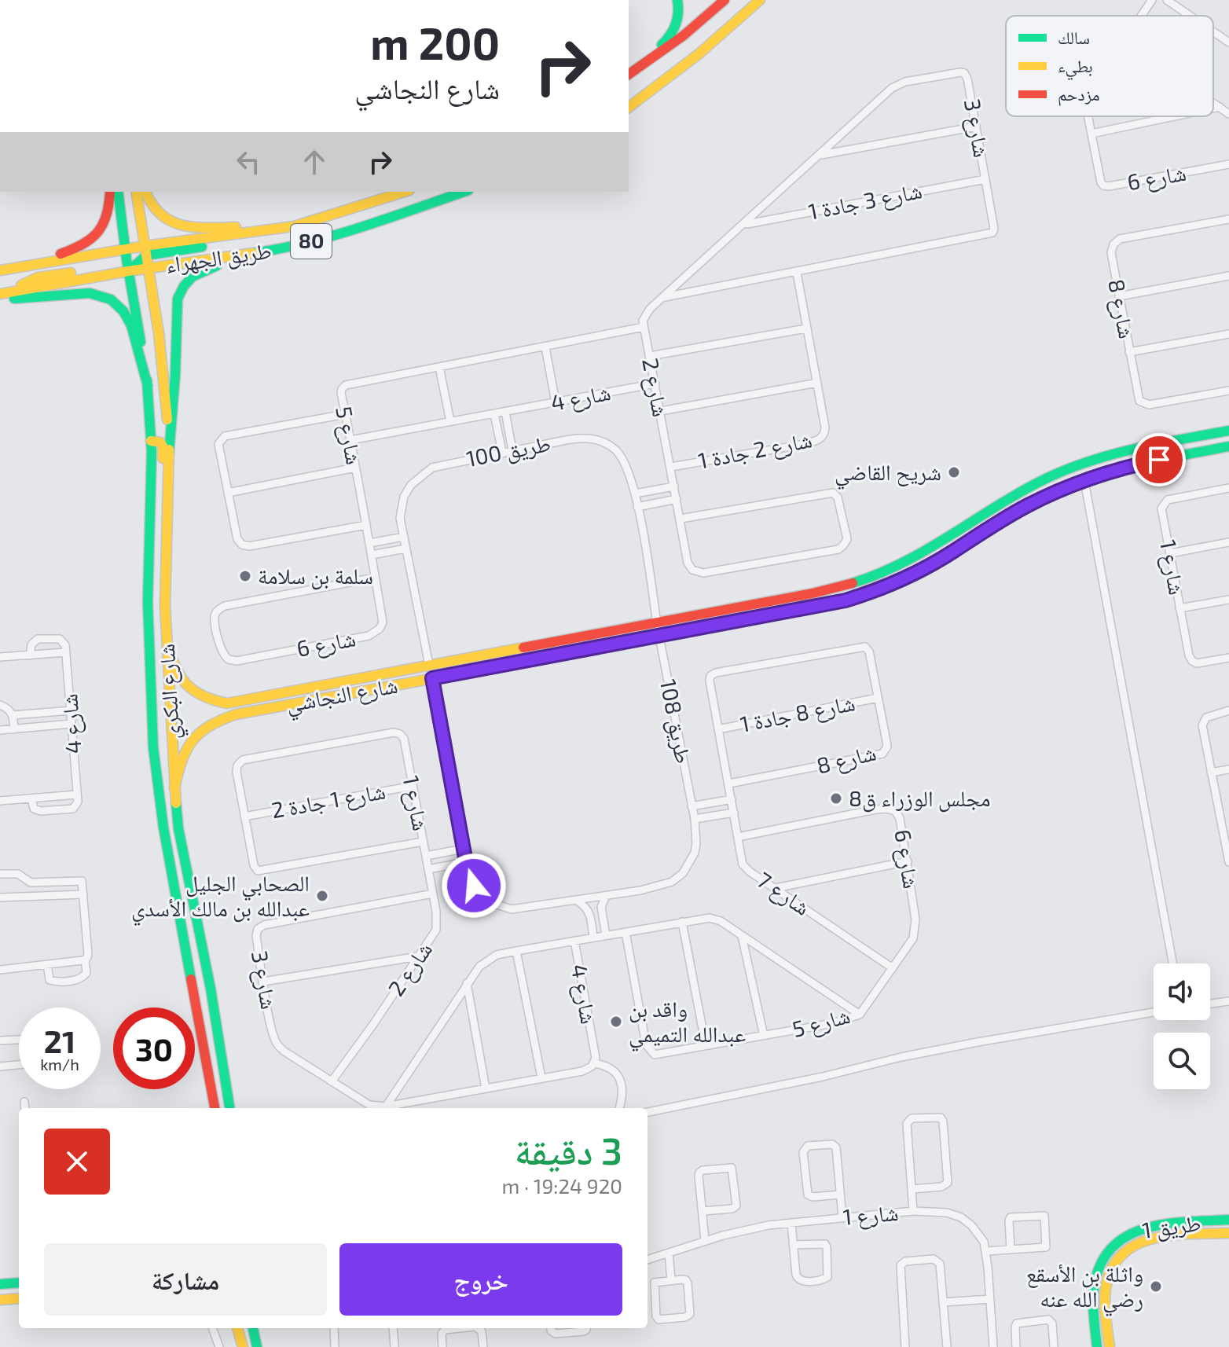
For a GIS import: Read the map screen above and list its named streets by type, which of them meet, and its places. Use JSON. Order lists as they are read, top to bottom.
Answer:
{
  "streets": {
    "main road": [
      "80",
      "طريق الجهراء",
      "شارع البكري",
      "شارع النجاشي",
      "طريق 1"
    ],
    "street": [
      "شارع 3",
      "شارع 6",
      "شارع 3 جادة 1",
      "شارع 8",
      "شارع 2",
      "شارع 4",
      "شارع 5",
      "شارع 2 جادة 1",
      "طريق 100",
      "شارع 1",
      "شارع 8 جادة 1",
      "طريق 108",
      "شارع 1 جادة 2",
      "شارع 7"
    ]
  },
  "crossings": [
    ["شارع 3", "شارع 3 جادة 1"],
    ["شارع 3", "شارع 2"],
    ["شارع 3", "شارع 4"],
    ["شارع 3", "شارع 2 جادة 1"],
    ["شارع 6", "شارع 5"],
    ["شارع 6", "شارع 7"],
    ["طريق الجهراء", "شارع البكري"],
    ["شارع 8", "شارع 8 جادة 1"],
    ["شارع 8", "شارع 7"],
    ["شارع 2", "شارع 4"],
    ["شارع 2", "شارع 5"],
    ["شارع 2", "شارع 2 جادة 1"],
    ["شارع 2", "شارع 1"],
    ["شارع 4", "شارع 5"],
    ["طريق 100", "شارع النجاشي"],
    ["شارع 1", "شارع 1 جادة 2"],
    ["شارع البكري", "شارع النجاشي"],
    ["شارع النجاشي", "طريق 108"]
  ],
  "places": [
    "شريح القاضي",
    "سلمة بن سلامة",
    "مجلس الوزراء ق8",
    "الصحابي الجليل عبدالله بن مالك الأسدي",
    "واقد بن عبدالله التميمي",
    "واثلة بن الأسقع رضي الله عنه"
  ],
  "legend": ["سالك", "بطيء", "مزدحم"],
  "page": {
    "turn": ["200 m", "شارع النجاشي"],
    "speed": "21 km/h",
    "limit": "30",
    "heading": ["3 دقيقة", "920 m · 19:24"],
    "buttons": ["خروج", "مشاركة"]
  }
}
